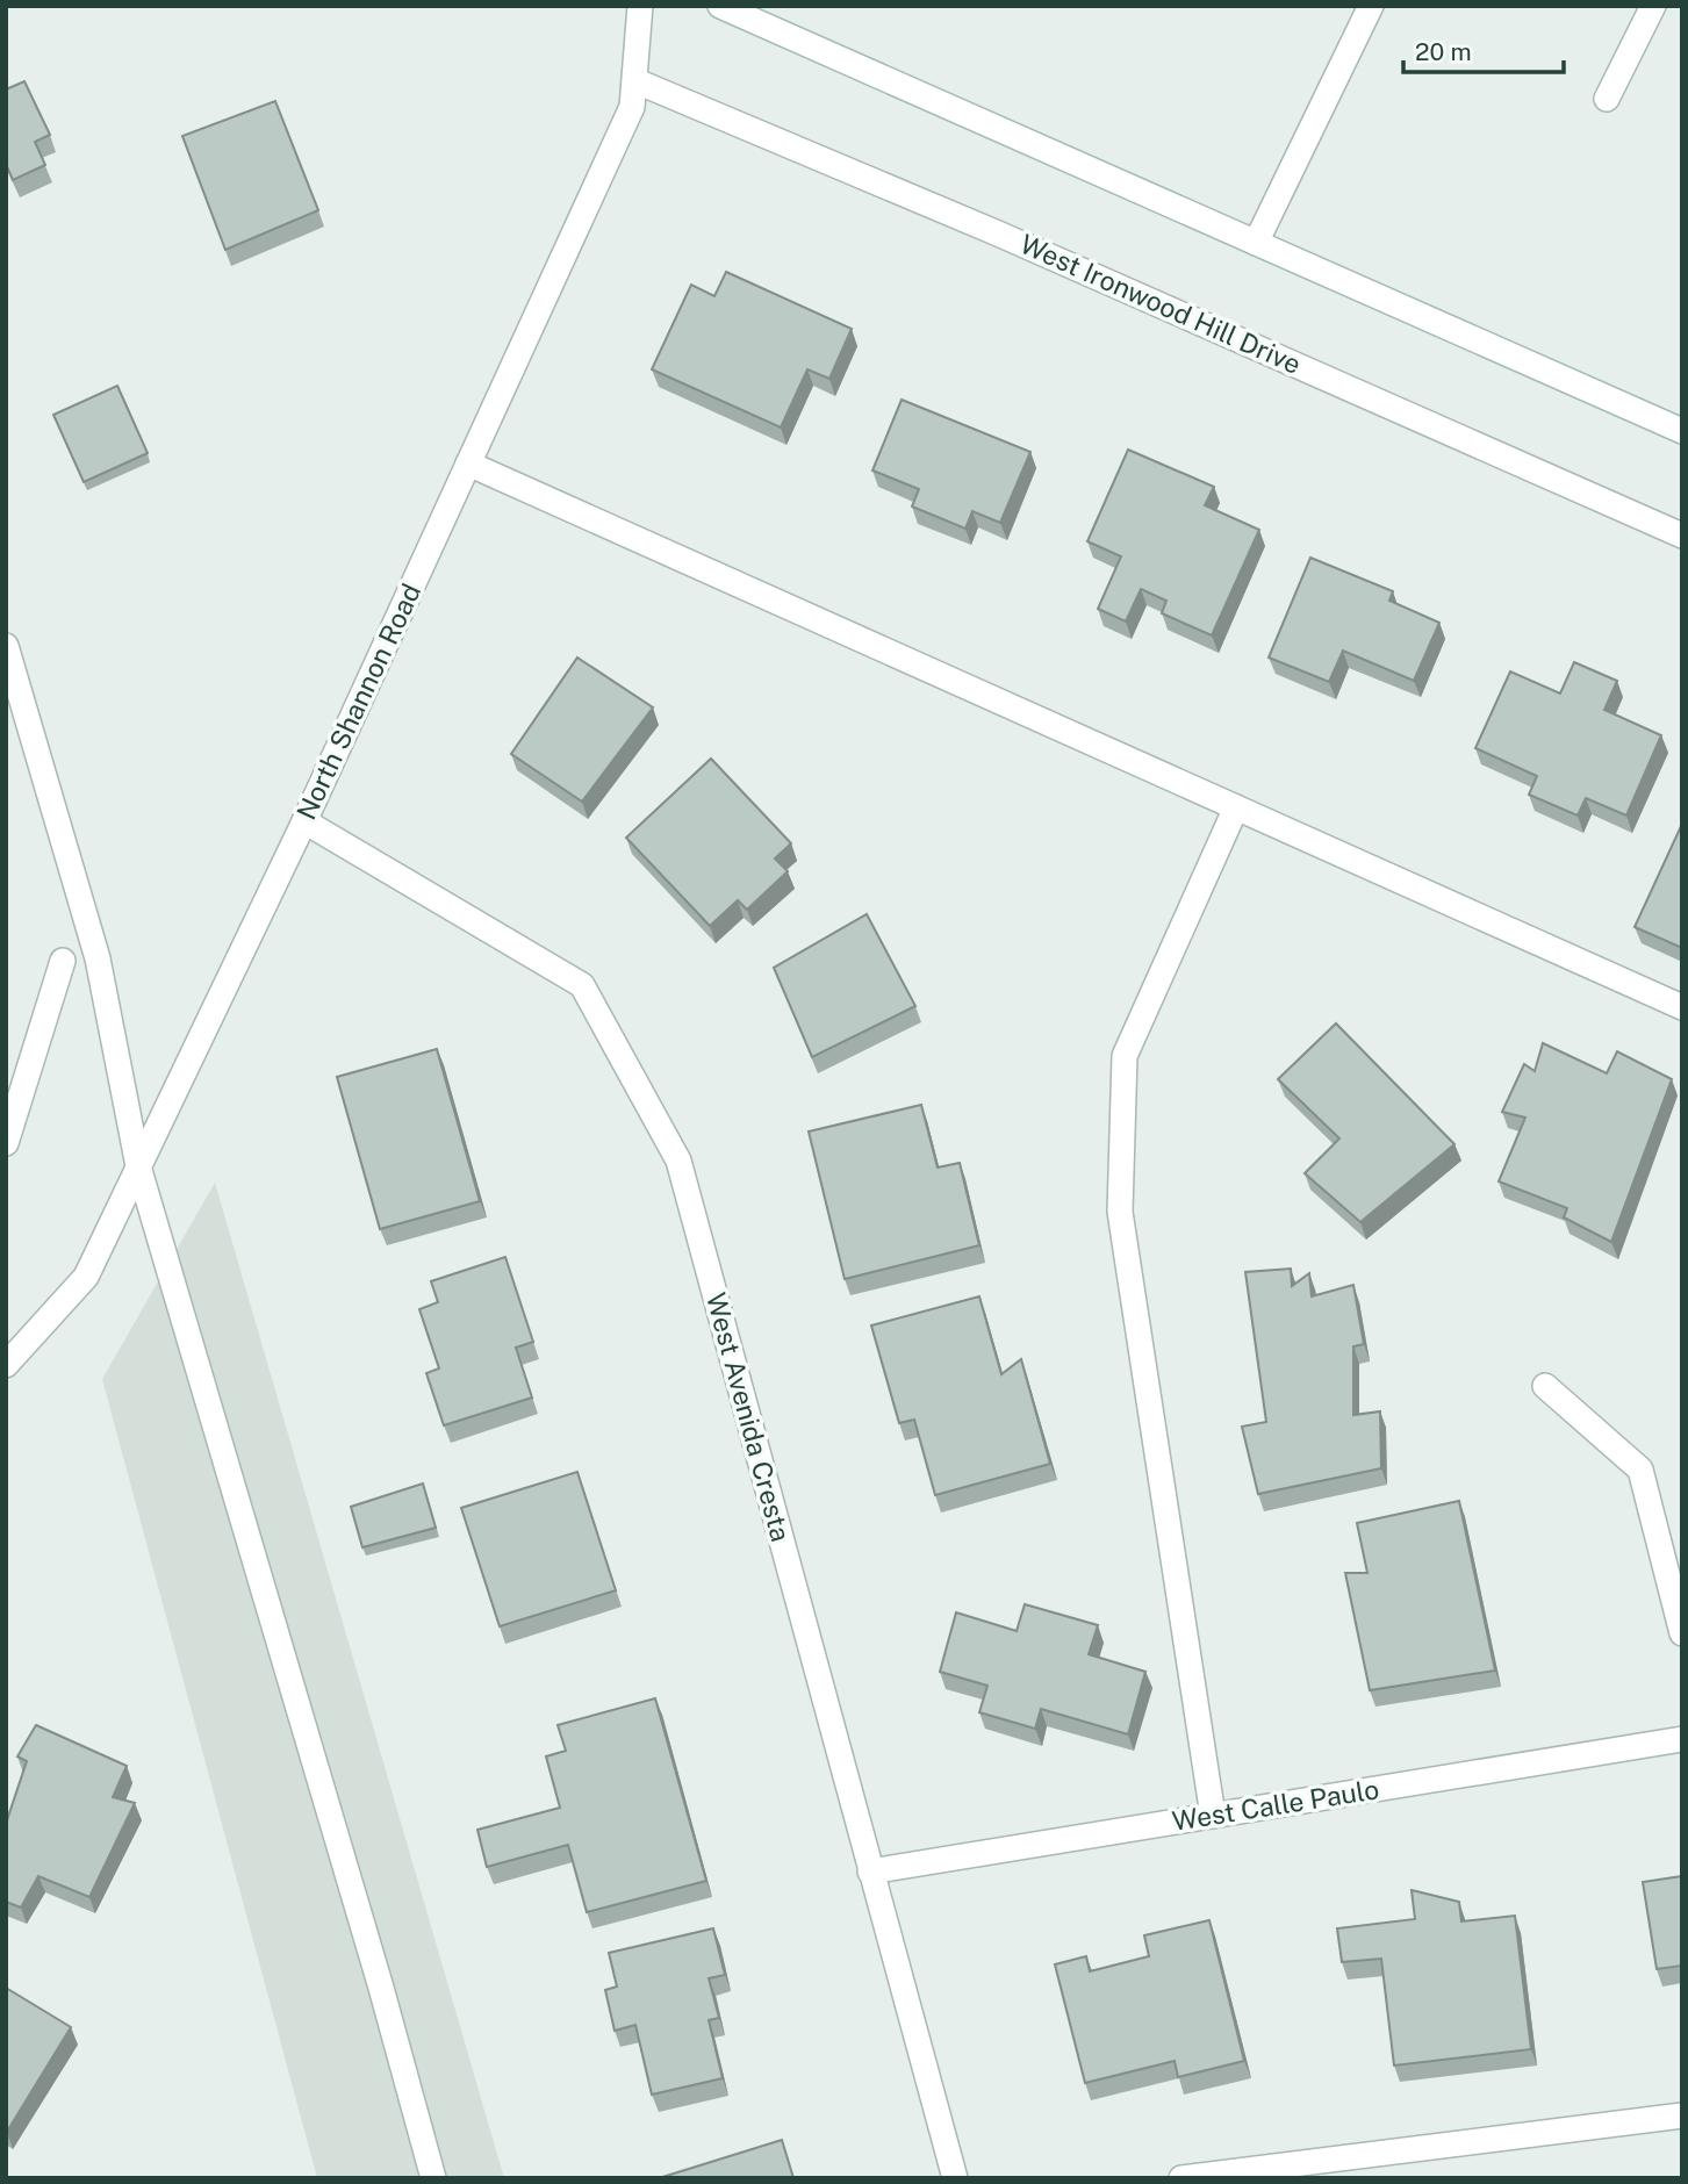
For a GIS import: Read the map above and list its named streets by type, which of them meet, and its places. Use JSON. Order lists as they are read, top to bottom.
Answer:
{
  "streets": {
    "street": [
      "West Ironwood Hill Drive",
      "North Shannon Road",
      "West Avenida Cresta",
      "West Calle Paulo"
    ]
  },
  "crossings": [
    ["West Ironwood Hill Drive", "North Shannon Road"],
    ["North Shannon Road", "West Avenida Cresta"],
    ["West Avenida Cresta", "West Calle Paulo"]
  ],
  "scale_bar": "20 m"
}
